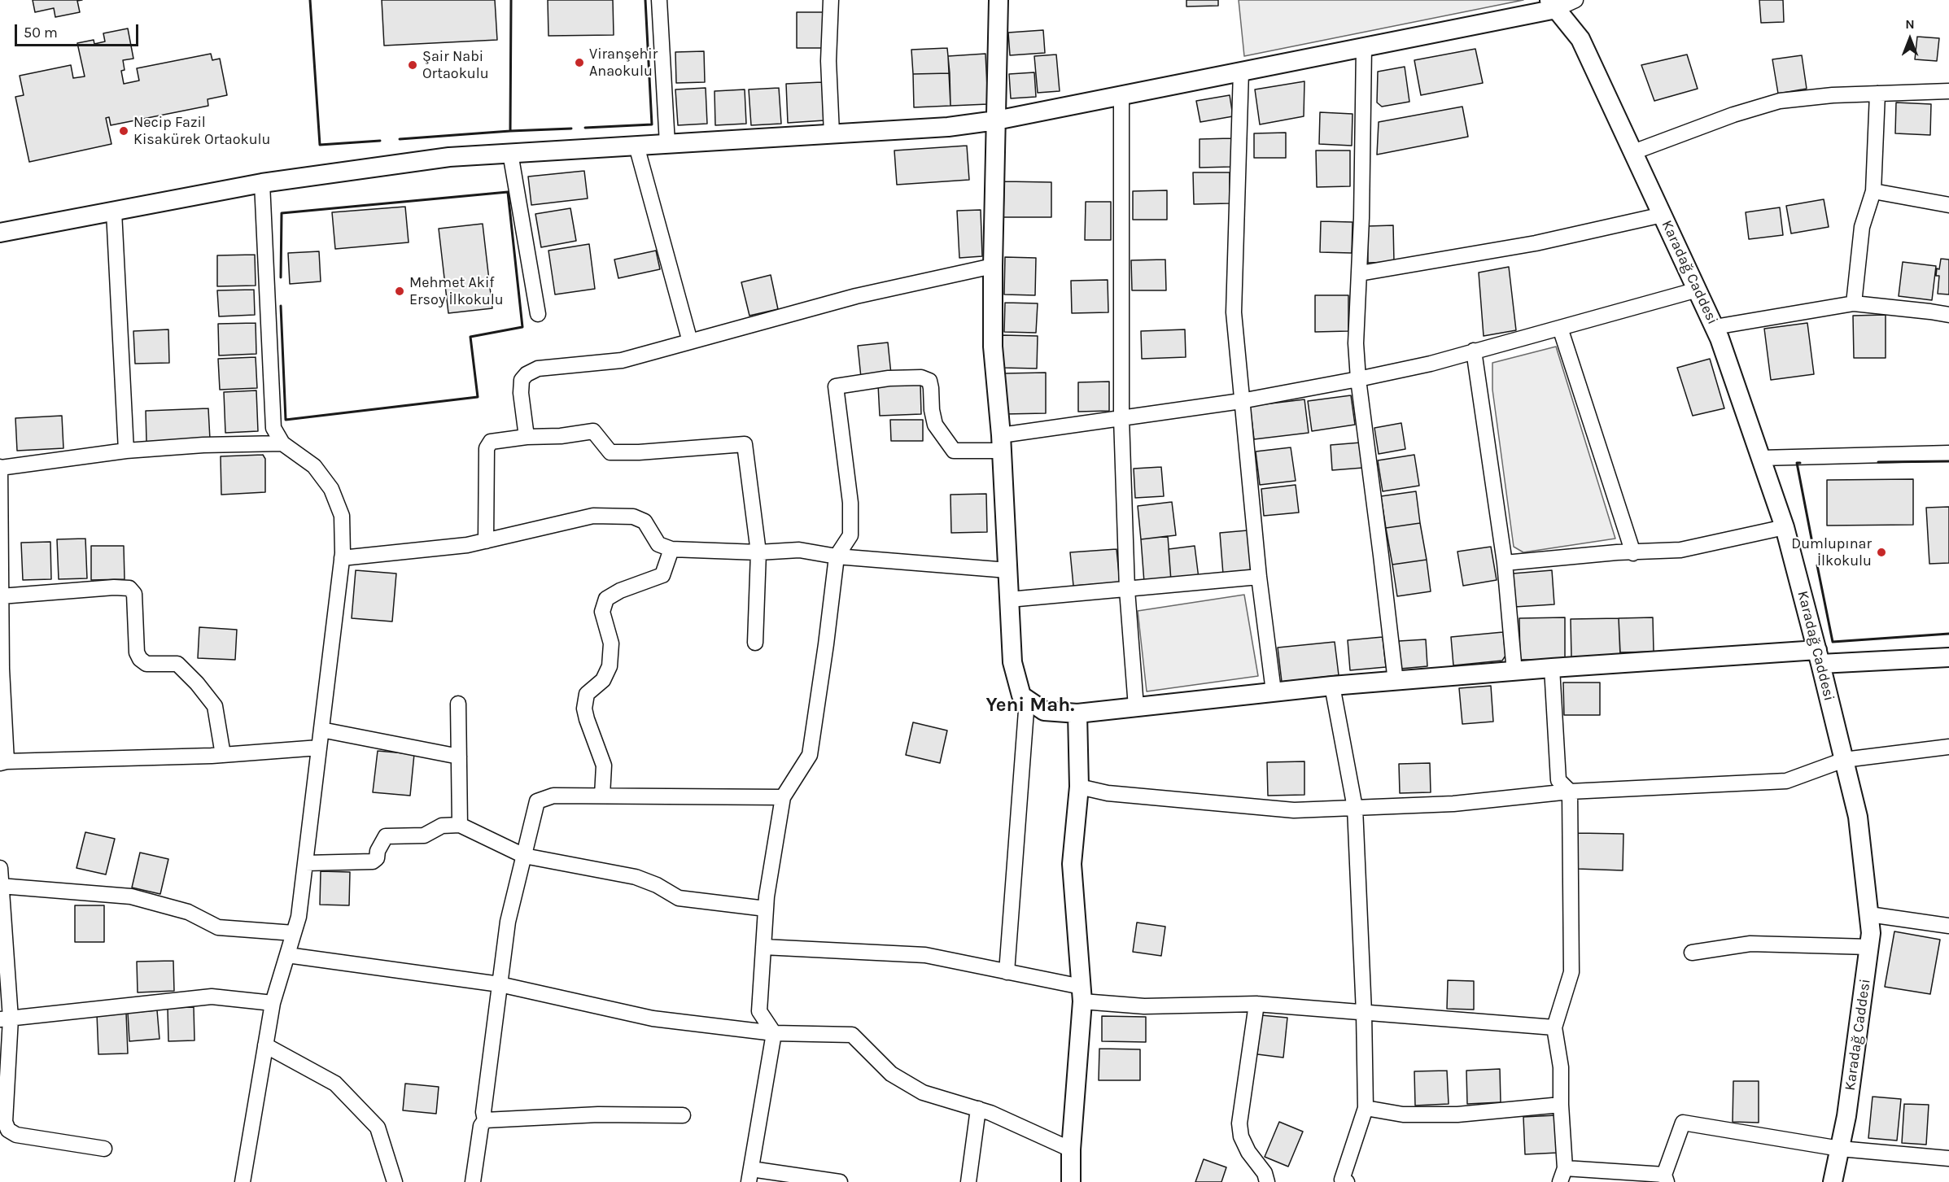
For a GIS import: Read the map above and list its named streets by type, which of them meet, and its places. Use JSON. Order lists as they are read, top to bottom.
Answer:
{
  "streets": {
    "street": ["Karadağ Caddesi"]
  },
  "districts": ["Yeni Mah."],
  "places": [
    "Viranşehir Anaokulu",
    "Şair Nabi Ortaokulu",
    "Necip Fazil Kisakürek Ortaokulu",
    "Mehmet Akif Ersoy İlkokulu",
    "Dumlupınar İlkokulu"
  ],
  "scale_bar": "50 m",
  "north": "top"
}
